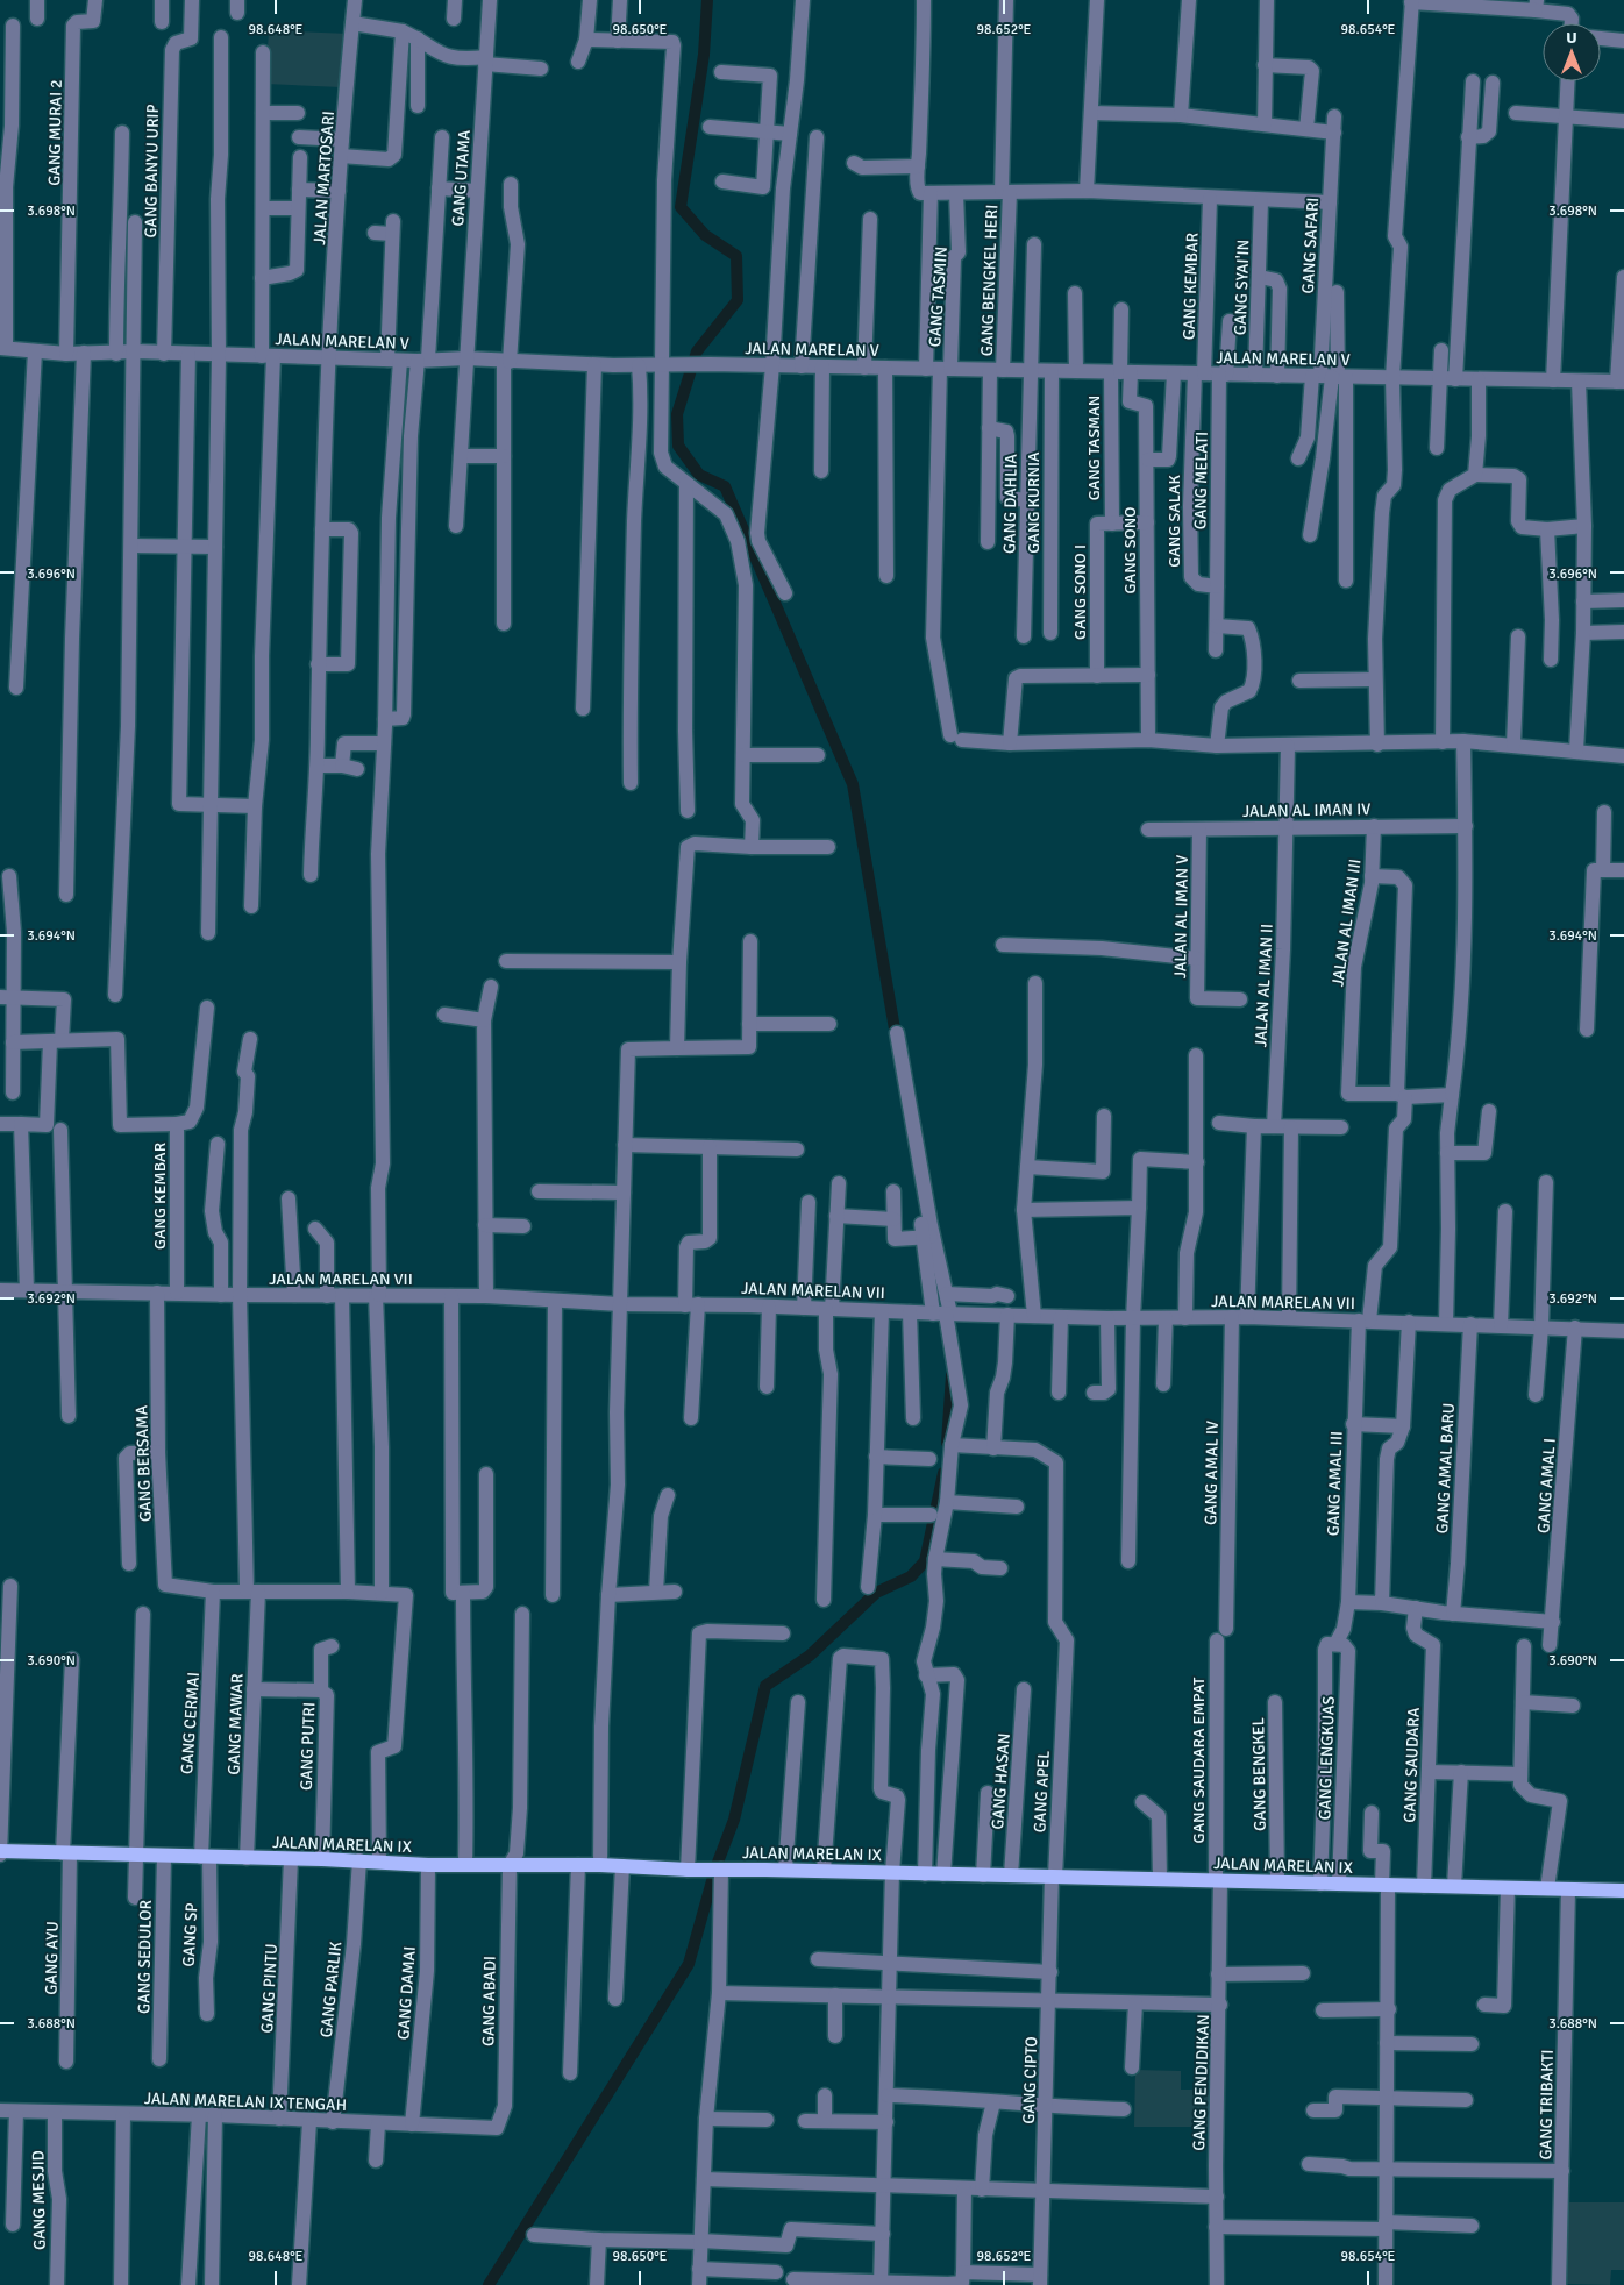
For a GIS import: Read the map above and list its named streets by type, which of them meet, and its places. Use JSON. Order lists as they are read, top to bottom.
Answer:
{
  "streets": {
    "main road": ["JALAN MARELAN IX"],
    "street": [
      "GANG MURAI 2",
      "GANG BANYU URIP",
      "JALAN MARTOSARI",
      "GANG UTAMA",
      "GANG SAFARI",
      "GANG BENGKEL HERI",
      "GANG KEMBAR",
      "GANG SYAI'IN",
      "GANG TASMIN",
      "JALAN MARELAN V",
      "GANG TASMAN",
      "GANG MELATI",
      "GANG KURNIA",
      "GANG DAHLIA",
      "GANG SALAK",
      "GANG SONO",
      "GANG SONO I",
      "JALAN AL IMAN IV",
      "JALAN AL IMAN V",
      "JALAN AL IMAN III",
      "JALAN AL IMAN II",
      "JALAN MARELAN VII",
      "GANG BERSAMA",
      "GANG AMAL BARU",
      "GANG AMAL IV",
      "GANG AMAL III",
      "GANG AMAL I",
      "GANG CERMAI",
      "GANG MAWAR",
      "GANG PUTRI",
      "GANG LENGKUAS",
      "GANG SAUDARA EMPAT",
      "GANG SAUDARA",
      "GANG BENGKEL",
      "GANG HASAN",
      "GANG APEL",
      "GANG SP",
      "GANG SEDULOR",
      "GANG AYU",
      "GANG PINTU",
      "GANG PARLIK",
      "GANG DAMAI",
      "GANG ABADI",
      "GANG CIPTO",
      "GANG PENDIDIKAN",
      "JALAN MARELAN IX TENGAH",
      "GANG TRIBAKTI",
      "GANG MESJID"
    ]
  },
  "crossings": [
    ["GANG MURAI 2", "JALAN MARELAN V"],
    ["GANG BANYU URIP", "JALAN MARELAN V"],
    ["JALAN MARTOSARI", "JALAN MARELAN V"],
    ["GANG UTAMA", "JALAN MARELAN V"],
    ["GANG SAFARI", "JALAN MARELAN V"],
    ["GANG BENGKEL HERI", "JALAN MARELAN V"],
    ["GANG KEMBAR", "JALAN MARELAN V"],
    ["GANG KEMBAR", "GANG MELATI"],
    ["GANG KEMBAR", "GANG SALAK"],
    ["GANG KEMBAR", "JALAN MARELAN VII"],
    ["GANG SYAI'IN", "JALAN MARELAN V"],
    ["GANG TASMIN", "JALAN MARELAN V"],
    ["JALAN MARELAN V", "GANG TASMAN"],
    ["JALAN MARELAN V", "GANG MELATI"],
    ["JALAN MARELAN V", "GANG KURNIA"],
    ["JALAN MARELAN V", "GANG DAHLIA"],
    ["JALAN MARELAN V", "GANG SALAK"],
    ["JALAN MARELAN V", "GANG SONO"],
    ["GANG TASMAN", "GANG SONO"],
    ["GANG TASMAN", "GANG SONO I"],
    ["GANG MELATI", "GANG SALAK"],
    ["JALAN AL IMAN IV", "JALAN AL IMAN V"],
    ["JALAN AL IMAN IV", "JALAN AL IMAN III"],
    ["JALAN AL IMAN IV", "JALAN AL IMAN II"],
    ["JALAN AL IMAN III", "GANG AMAL III"],
    ["JALAN MARELAN VII", "GANG BERSAMA"],
    ["JALAN MARELAN VII", "GANG AMAL BARU"],
    ["JALAN MARELAN VII", "GANG AMAL IV"],
    ["JALAN MARELAN VII", "GANG AMAL III"],
    ["JALAN MARELAN VII", "GANG AMAL I"],
    ["JALAN MARELAN VII", "GANG MAWAR"],
    ["GANG BERSAMA", "GANG CERMAI"],
    ["GANG AMAL IV", "GANG SAUDARA EMPAT"],
    ["GANG AMAL III", "GANG LENGKUAS"],
    ["GANG AMAL III", "JALAN MARELAN IX"],
    ["GANG CERMAI", "JALAN MARELAN IX"],
    ["GANG CERMAI", "GANG SP"],
    ["GANG MAWAR", "JALAN MARELAN IX"],
    ["GANG PUTRI", "JALAN MARELAN IX"],
    ["GANG LENGKUAS", "JALAN MARELAN IX"],
    ["GANG SAUDARA EMPAT", "JALAN MARELAN IX"],
    ["GANG SAUDARA EMPAT", "GANG PENDIDIKAN"],
    ["GANG SAUDARA", "JALAN MARELAN IX"],
    ["GANG BENGKEL", "JALAN MARELAN IX"],
    ["GANG HASAN", "JALAN MARELAN IX"],
    ["GANG APEL", "JALAN MARELAN IX"],
    ["GANG APEL", "GANG CIPTO"],
    ["JALAN MARELAN IX", "GANG SP"],
    ["JALAN MARELAN IX", "GANG SEDULOR"],
    ["JALAN MARELAN IX", "GANG AYU"],
    ["JALAN MARELAN IX", "GANG PINTU"],
    ["JALAN MARELAN IX", "GANG PARLIK"],
    ["JALAN MARELAN IX", "GANG DAMAI"],
    ["JALAN MARELAN IX", "GANG ABADI"],
    ["JALAN MARELAN IX", "GANG CIPTO"],
    ["JALAN MARELAN IX", "GANG PENDIDIKAN"],
    ["JALAN MARELAN IX", "GANG TRIBAKTI"],
    ["GANG PINTU", "JALAN MARELAN IX TENGAH"],
    ["GANG PARLIK", "JALAN MARELAN IX TENGAH"],
    ["GANG DAMAI", "JALAN MARELAN IX TENGAH"],
    ["GANG ABADI", "JALAN MARELAN IX TENGAH"],
    ["JALAN MARELAN IX TENGAH", "GANG MESJID"]
  ],
  "north": "top",
  "coordinates": [
    "98.648°E",
    "98.650°E",
    "98.652°E",
    "98.654°E",
    "3.698°N",
    "3.696°N",
    "3.694°N",
    "3.692°N",
    "3.690°N",
    "3.688°N"
  ]
}
